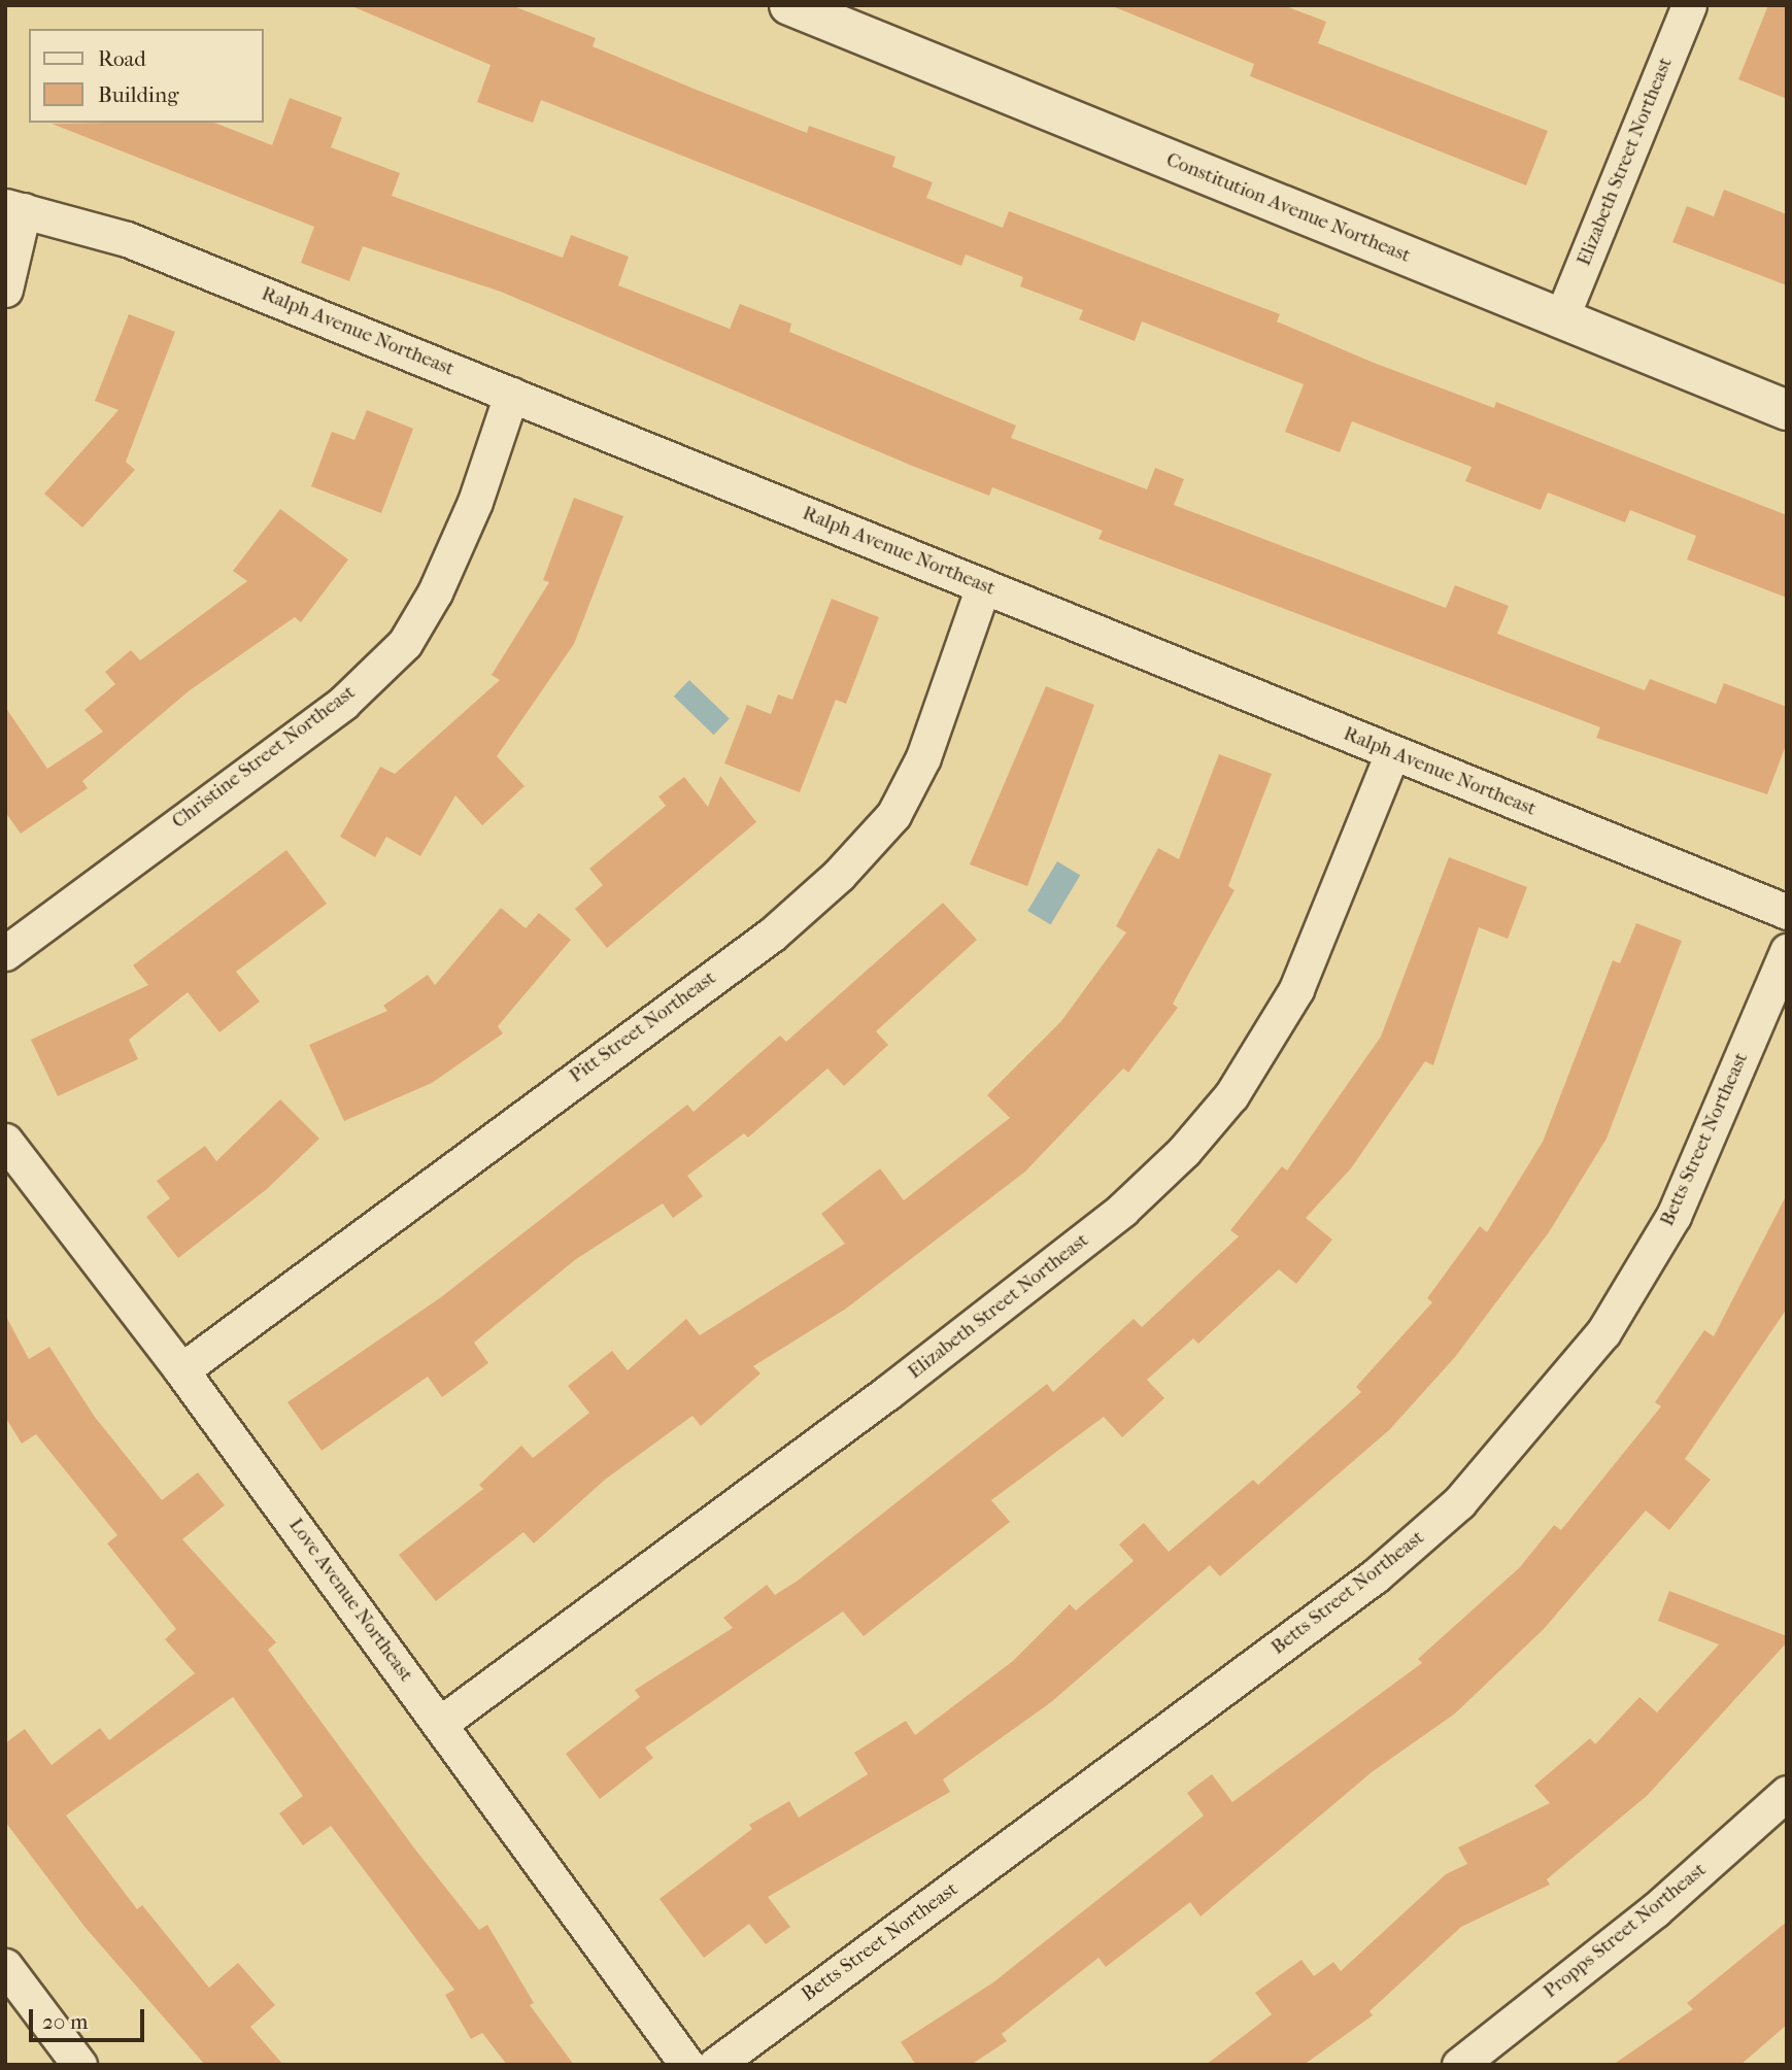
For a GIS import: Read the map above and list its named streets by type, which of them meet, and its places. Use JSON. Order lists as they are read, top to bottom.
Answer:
{
  "streets": {
    "street": [
      "Elizabeth Street Northeast",
      "Constitution Avenue Northeast",
      "Ralph Avenue Northeast",
      "Christine Street Northeast",
      "Pitt Street Northeast",
      "Betts Street Northeast",
      "Love Avenue Northeast",
      "Propps Street Northeast"
    ]
  },
  "crossings": [
    ["Elizabeth Street Northeast", "Constitution Avenue Northeast"],
    ["Elizabeth Street Northeast", "Ralph Avenue Northeast"],
    ["Elizabeth Street Northeast", "Love Avenue Northeast"],
    ["Ralph Avenue Northeast", "Christine Street Northeast"],
    ["Ralph Avenue Northeast", "Pitt Street Northeast"],
    ["Pitt Street Northeast", "Love Avenue Northeast"]
  ],
  "legend": ["Road", "Building"],
  "scale_bar": "20 m"
}
